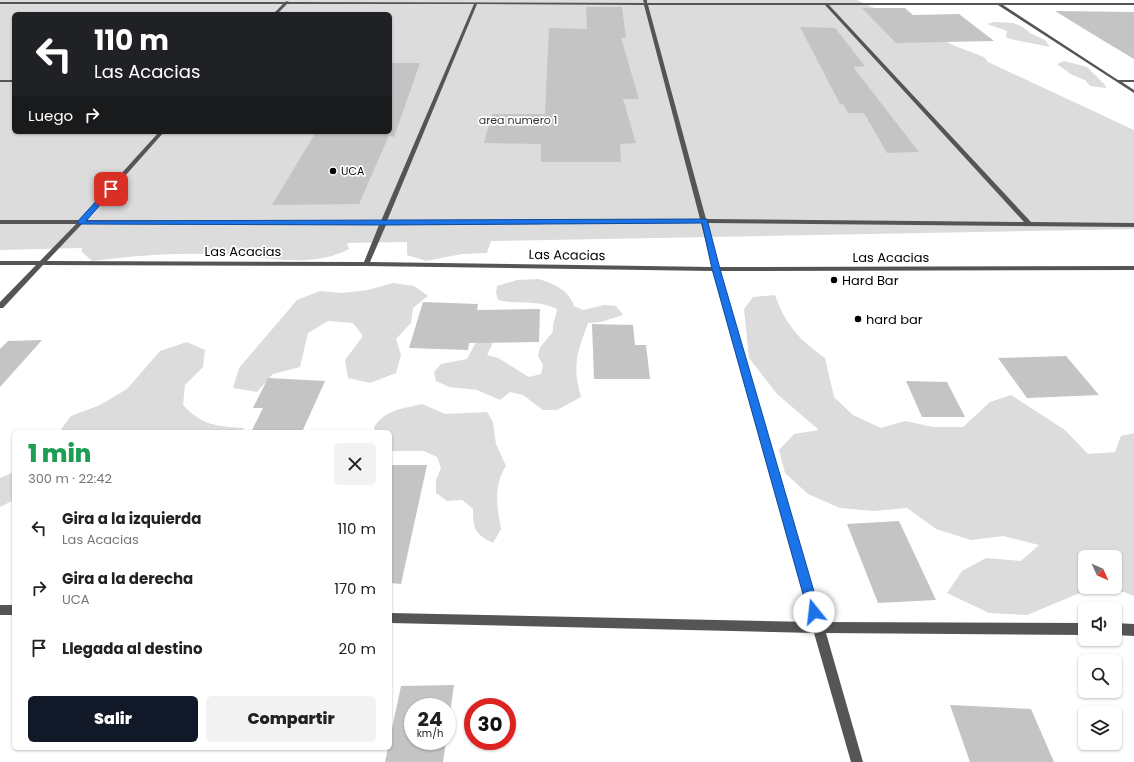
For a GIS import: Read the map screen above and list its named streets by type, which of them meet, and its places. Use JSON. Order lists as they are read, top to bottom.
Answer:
{
  "streets": {
    "street": ["Las Acacias"]
  },
  "parks": ["area numero 1"],
  "places": ["UCA", "Hard Bar", "hard bar"],
  "north": "bottom right",
  "page": {
    "turn": ["110 m", "Las Acacias"],
    "then": "Luego",
    "heading": ["1 min", "300 m · 22:42"],
    "list": [
      {
        "name": "Gira a la izquierda",
        "note": "Las Acacias",
        "value": "110 m"
      },
      {
        "name": "Gira a la derecha",
        "note": "UCA",
        "value": "170 m"
      },
      {
        "name": "Llegada al destino",
        "value": "20 m"
      }
    ],
    "buttons": ["Salir", "Compartir"],
    "speed": "24 km/h",
    "limit": "30"
  }
}
